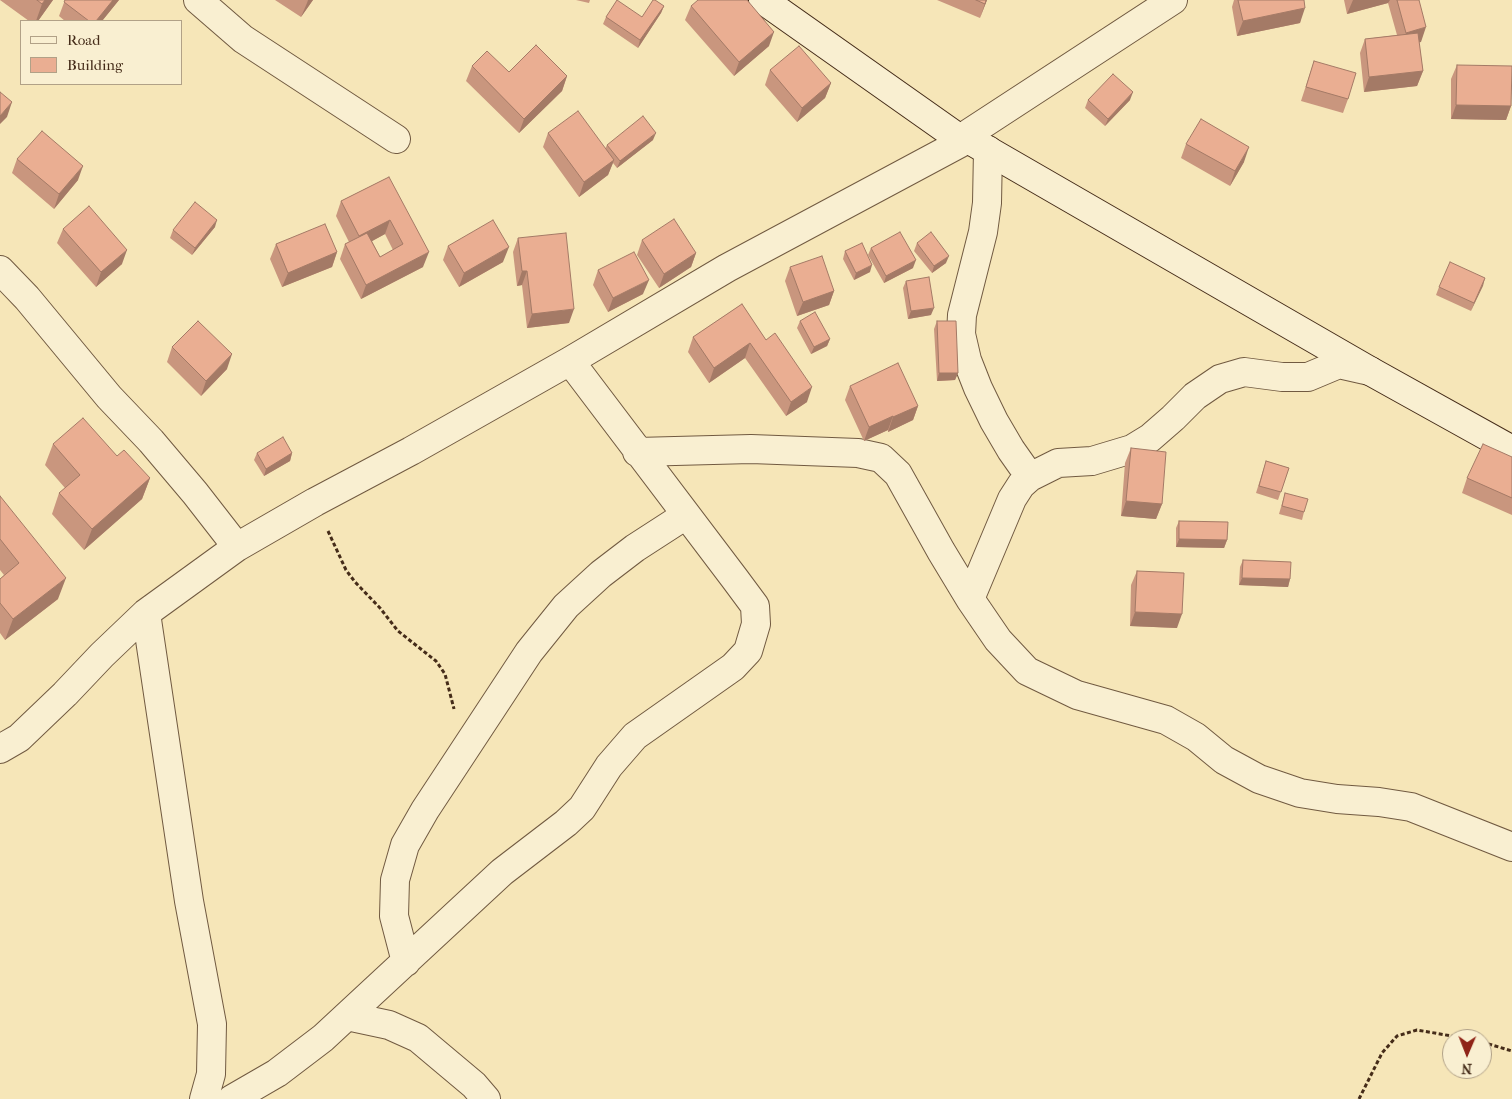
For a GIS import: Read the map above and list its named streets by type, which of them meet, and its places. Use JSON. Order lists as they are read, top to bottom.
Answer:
{
  "legend": ["Road", "Building"],
  "north": "bottom"
}
